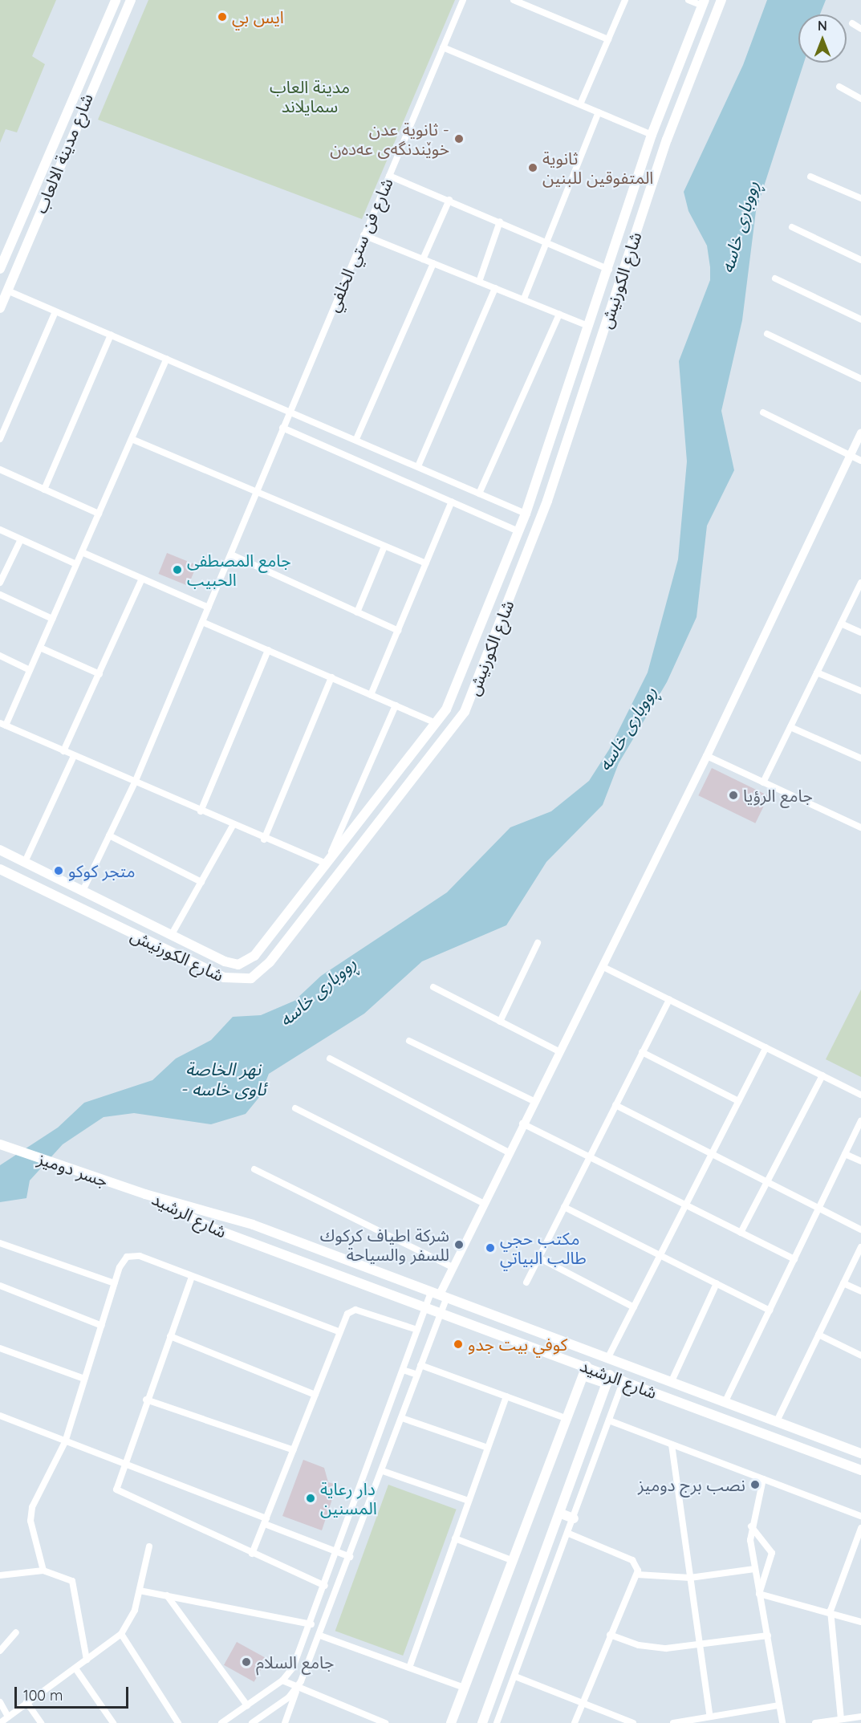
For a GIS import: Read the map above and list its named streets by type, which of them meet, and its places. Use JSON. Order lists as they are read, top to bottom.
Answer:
{
  "streets": {
    "main road": [
      "شارع مدينة الالعاب",
      "شارع الكورنيش",
      "جسر دوميز",
      "شارع الرشيد"
    ],
    "street": ["شارع فن ستي الخلفي"]
  },
  "crossings": [
    ["شارع فن ستي الخلفي", "شارع الكورنيش"],
    ["جسر دوميز", "شارع الرشيد"]
  ],
  "water": ["ڕووباری خاسە", "نهر الخاصة - ئاوی خاسە"],
  "parks": ["مدينة العاب سمايلاند"],
  "places": [
    "ايس بي",
    "ثانوية عدن - خوێندنگەی عەدەن",
    "ثانوية المتفوقين للبنين",
    "جامع المصطفى الحبيب",
    "جامع الرؤيا",
    "متجر كوكو",
    "شركة اطياف كركوك للسفر والسياحة",
    "مكتب حجي طالب البياتي",
    "كوفي بيت جدو",
    "نصب برج دوميز",
    "دار رعاية المسنين",
    "جامع السلام"
  ],
  "scale_bar": "100 m",
  "north": "top"
}
